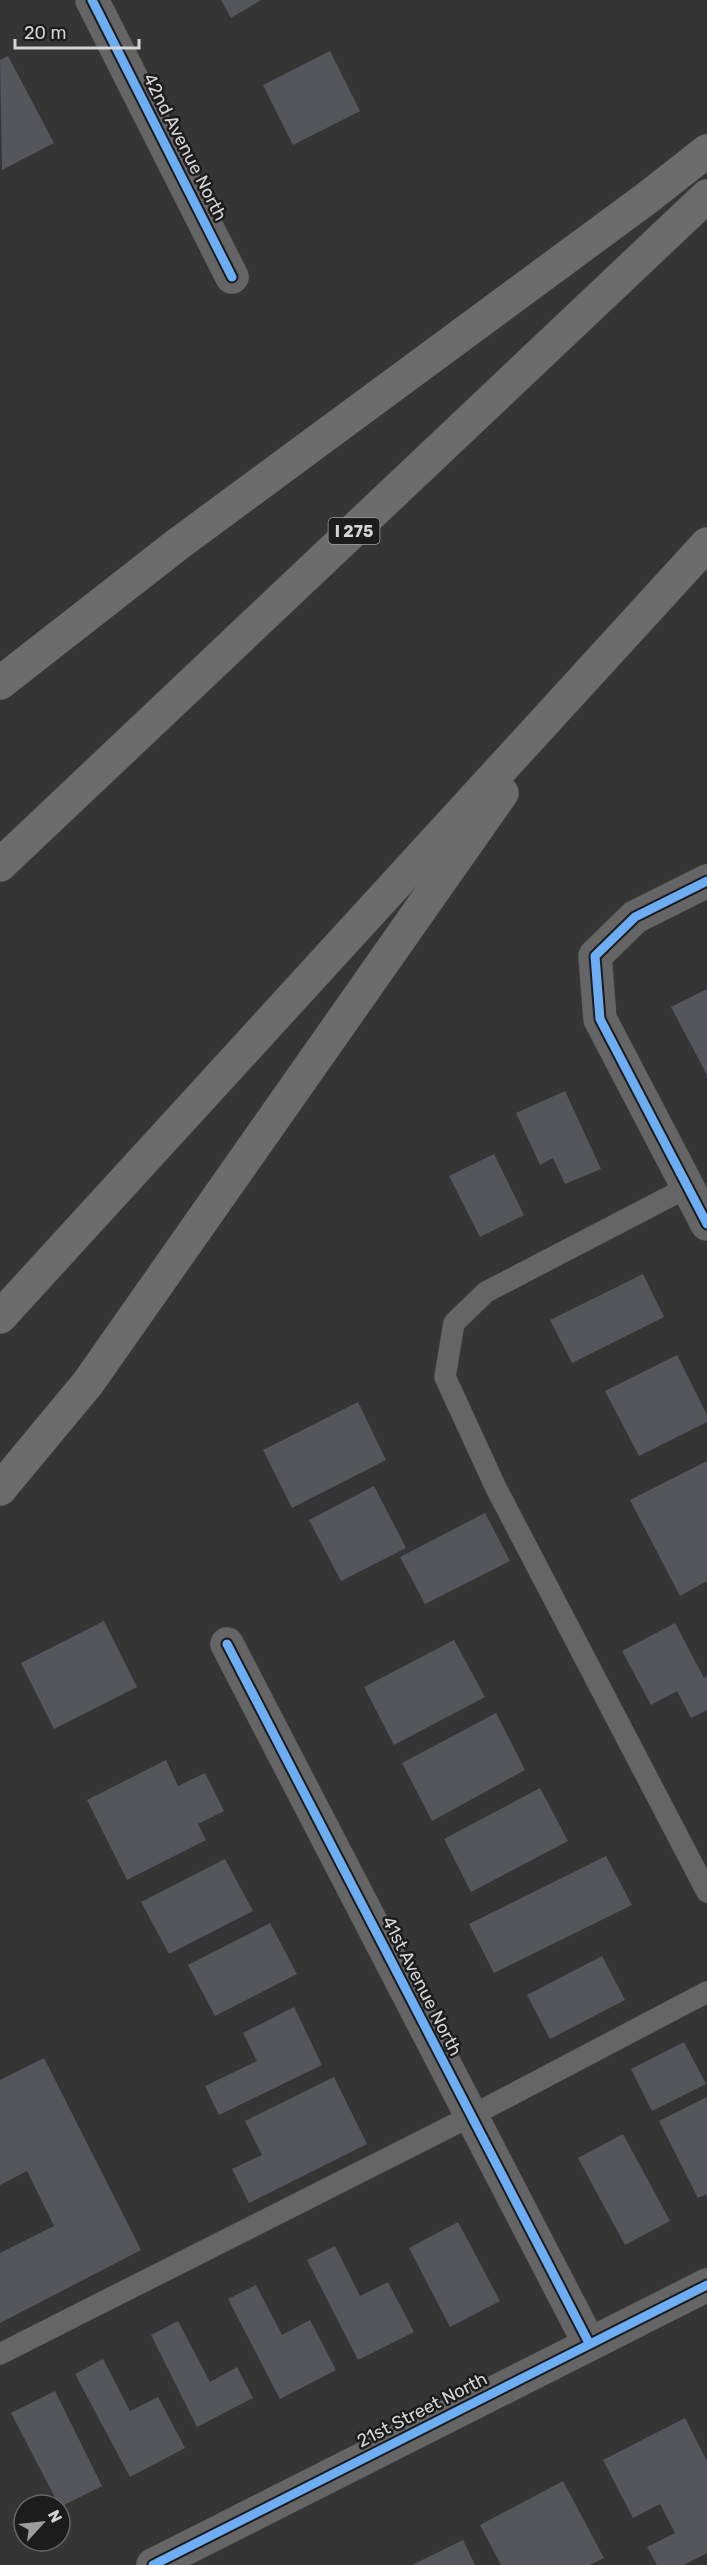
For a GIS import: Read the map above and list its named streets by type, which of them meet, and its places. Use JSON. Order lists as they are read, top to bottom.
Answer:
{
  "streets": {
    "highway": ["I 275"],
    "street": ["42nd Avenue North", "41st Avenue North", "21st Street North"]
  },
  "crossings": [
    ["41st Avenue North", "21st Street North"]
  ],
  "scale_bar": "20 m",
  "north": "top right"
}
